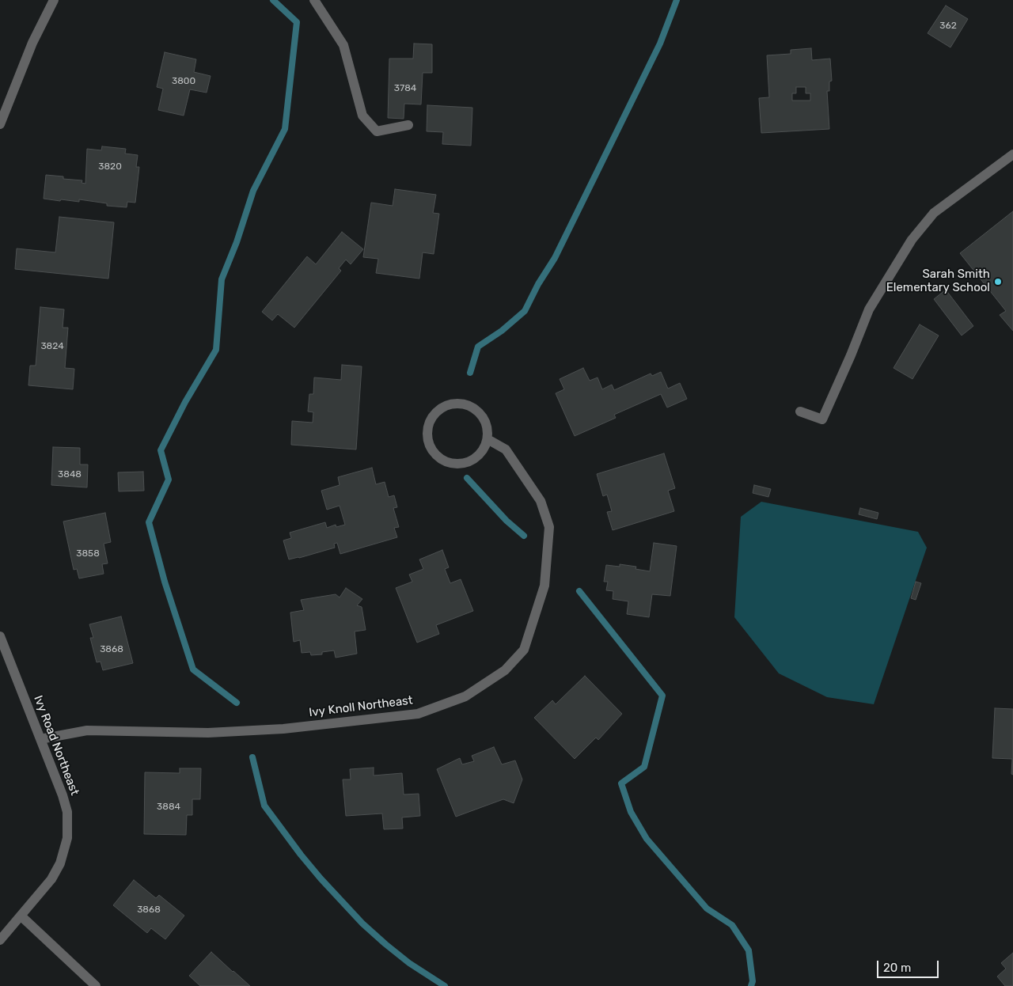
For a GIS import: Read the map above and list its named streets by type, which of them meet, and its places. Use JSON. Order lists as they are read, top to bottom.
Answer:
{
  "streets": {
    "street": ["Ivy Knoll Northeast", "Ivy Road Northeast"]
  },
  "crossings": [
    ["Ivy Knoll Northeast", "Ivy Road Northeast"]
  ],
  "places": ["Sarah Smith Elementary School"],
  "house_numbers": [
    "362",
    "3800",
    "3784",
    "3820",
    "3824",
    "3848",
    "3858",
    "3868",
    "3884",
    "3868"
  ],
  "scale_bar": "20 m"
}
